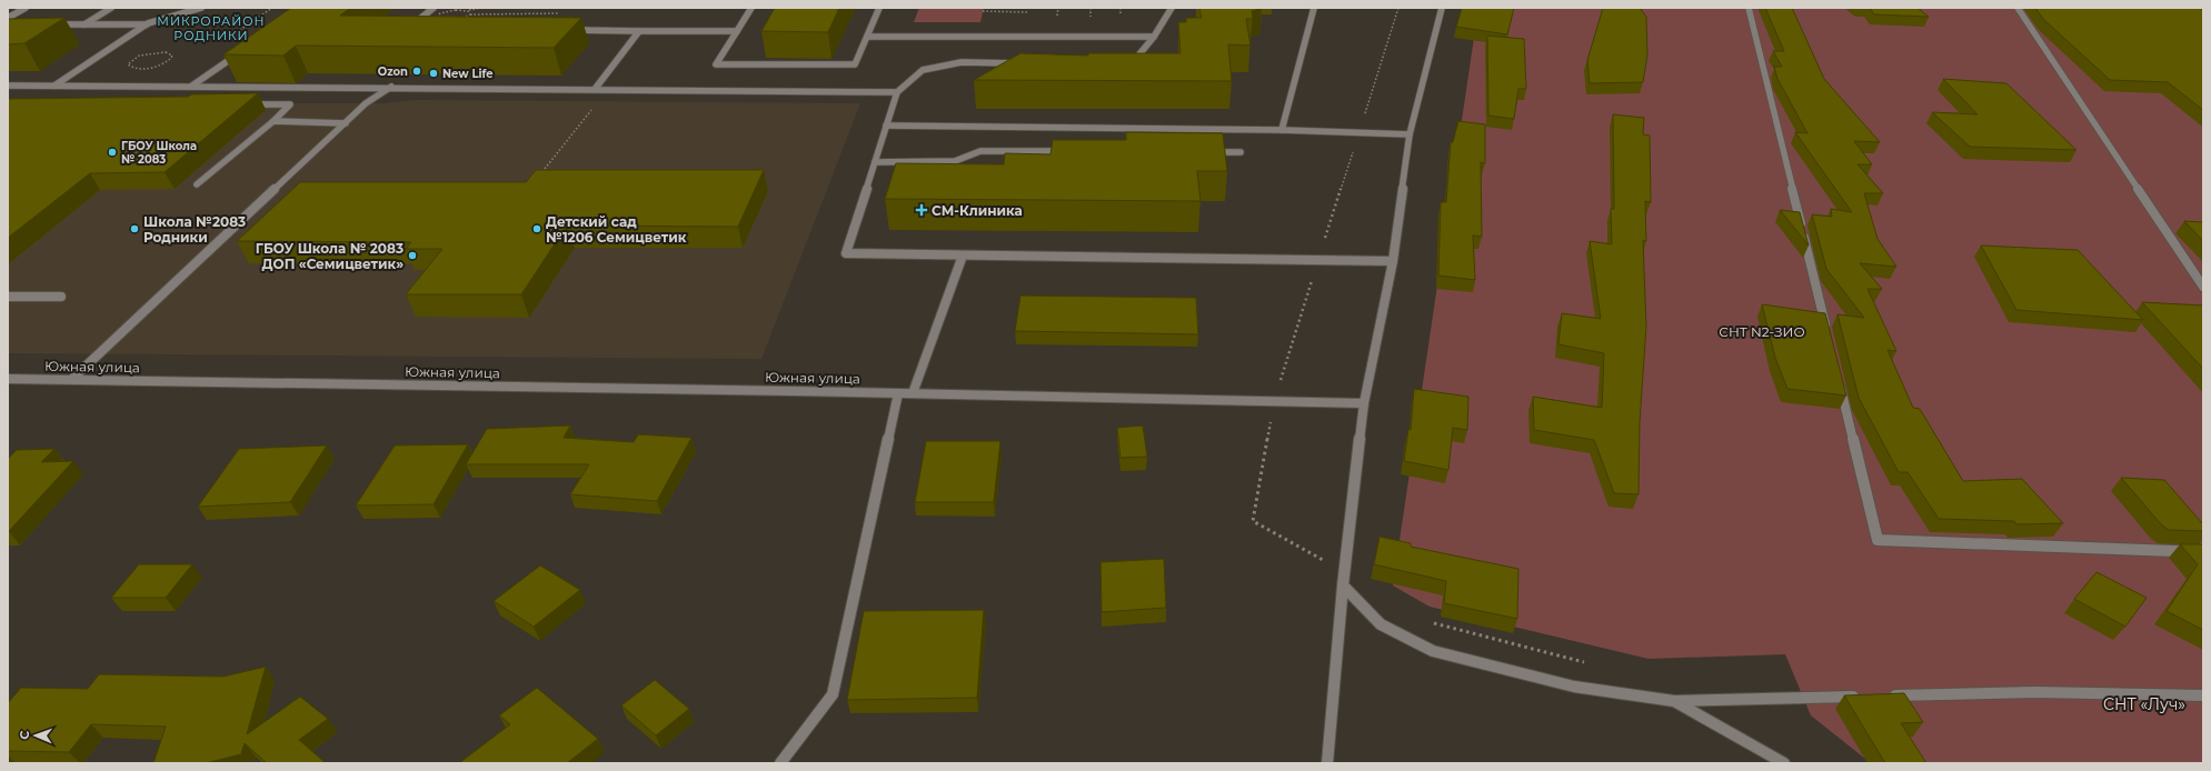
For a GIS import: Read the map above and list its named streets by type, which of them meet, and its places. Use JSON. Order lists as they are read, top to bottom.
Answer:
{
  "streets": {
    "street": ["Южная улица"]
  },
  "districts": ["МИКРОРАЙОН РОДНИКИ"],
  "parks": ["СНТ N2-ЗИО", "СНТ «Луч»"],
  "places": {
    "other": [
      "Ozon",
      "New Life",
      "ГБОУ Школа № 2083",
      "Школа №2083 Родники",
      "Детский сад №1206 Семицветик",
      "ГБОУ Школа № 2083 ДОП «Семицветик»"
    ],
    "health": ["СМ-Клиника"]
  },
  "north": "left"
}
